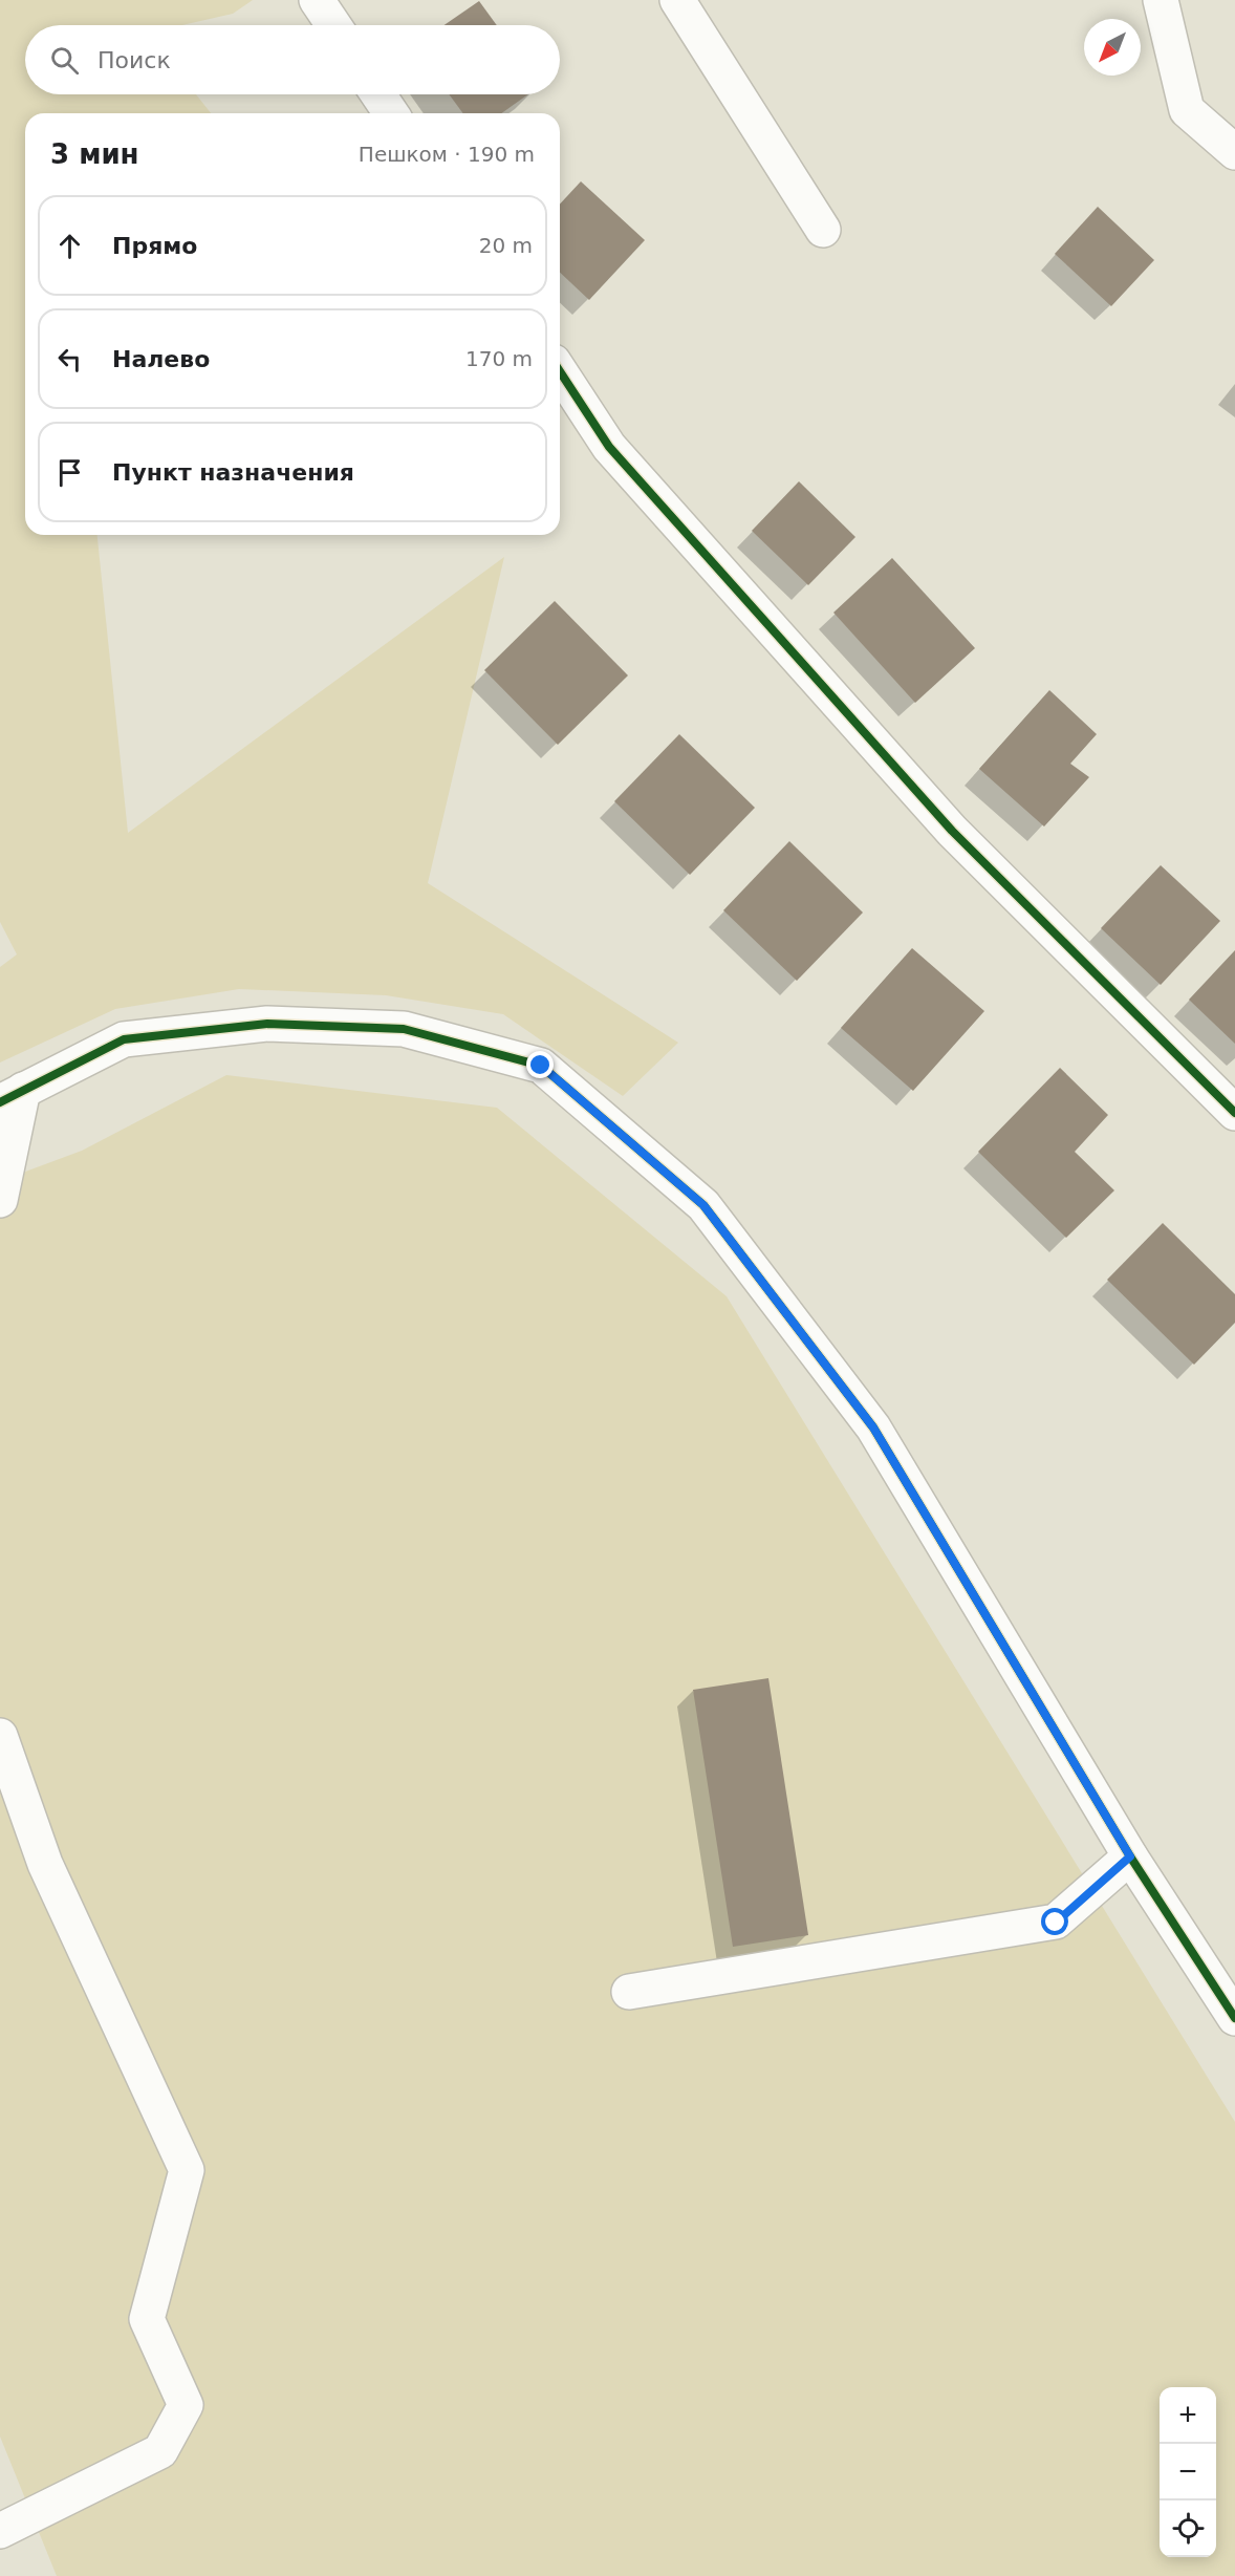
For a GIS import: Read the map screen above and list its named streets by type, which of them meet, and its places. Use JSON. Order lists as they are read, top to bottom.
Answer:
{
  "north": "bottom left",
  "page": {
    "search": "Поиск",
    "heading": ["3 мин", "Пешком · 190 m"],
    "list": [
      ["Прямо", "20 m"],
      ["Налево", "170 m"],
      "Пункт назначения"
    ],
    "map_buttons": ["+", "−"]
  }
}
